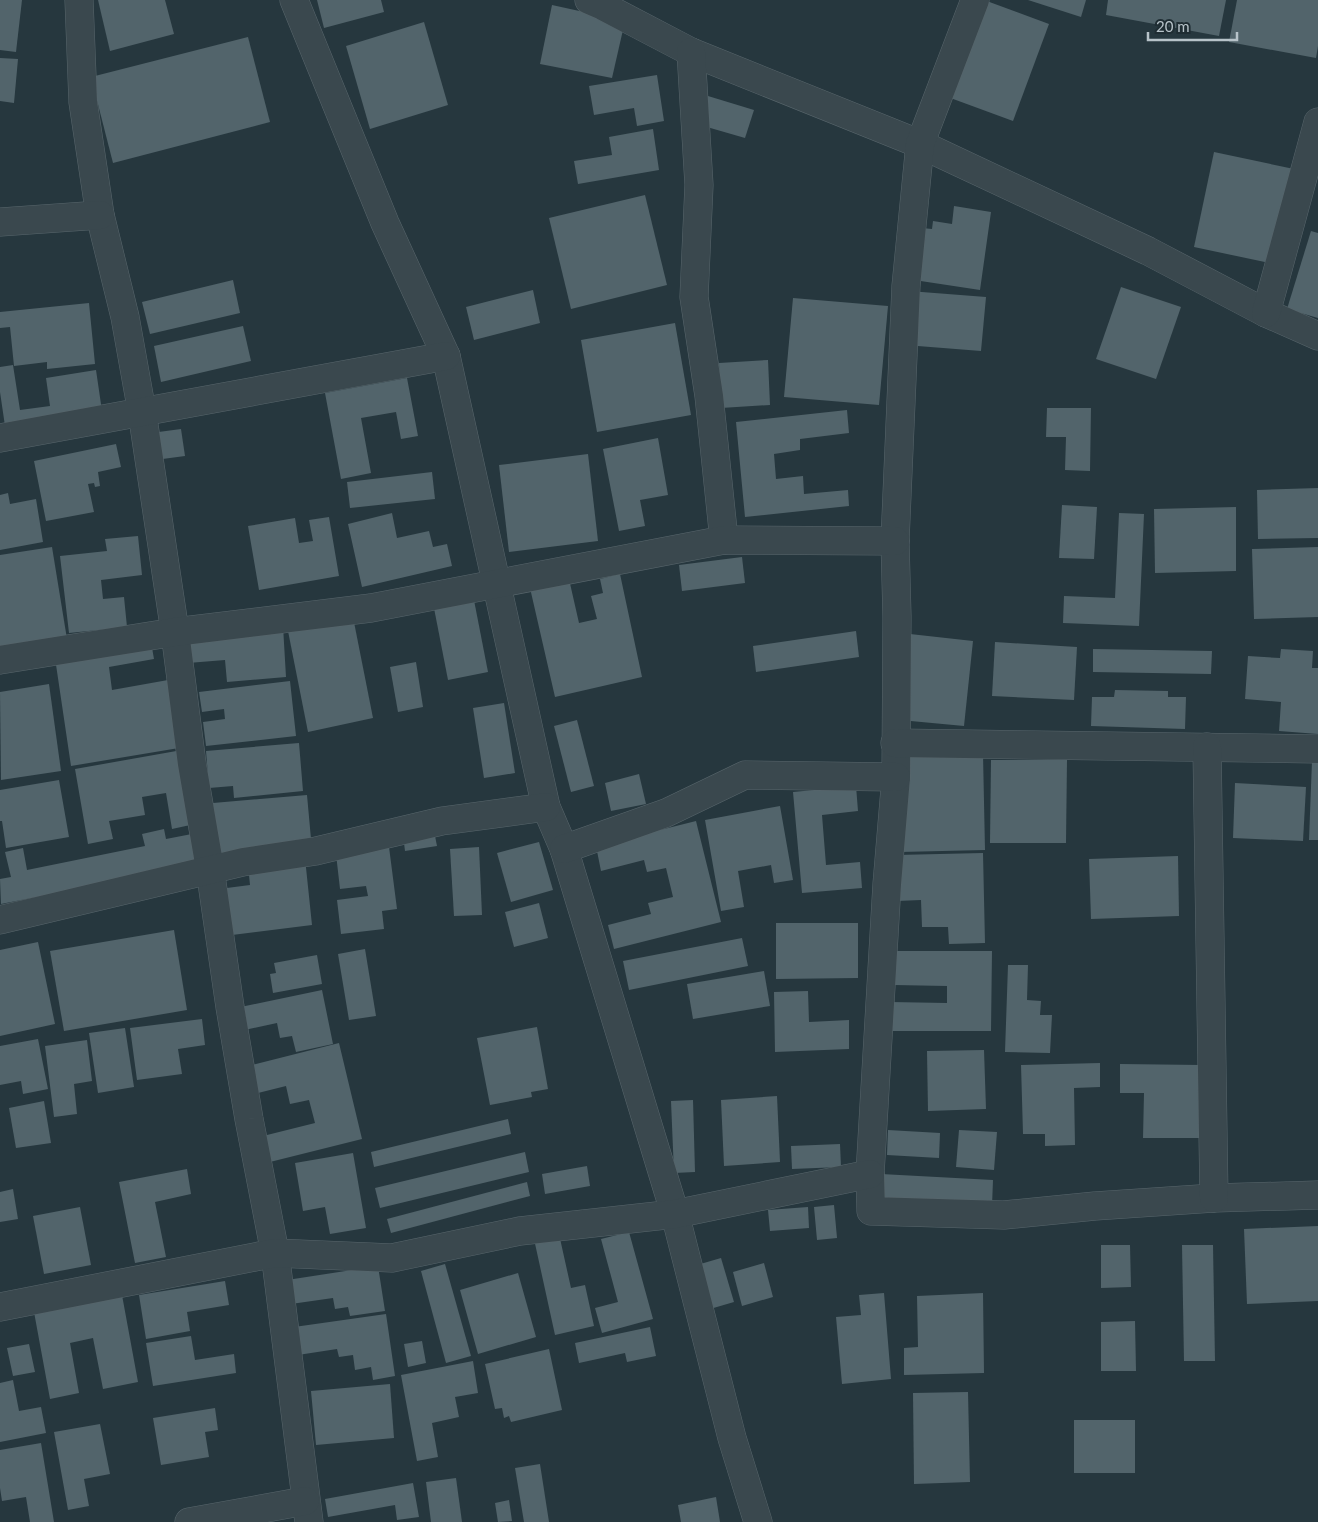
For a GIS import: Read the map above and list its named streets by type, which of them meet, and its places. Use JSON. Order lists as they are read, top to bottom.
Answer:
{
  "scale_bar": "20 m"
}
